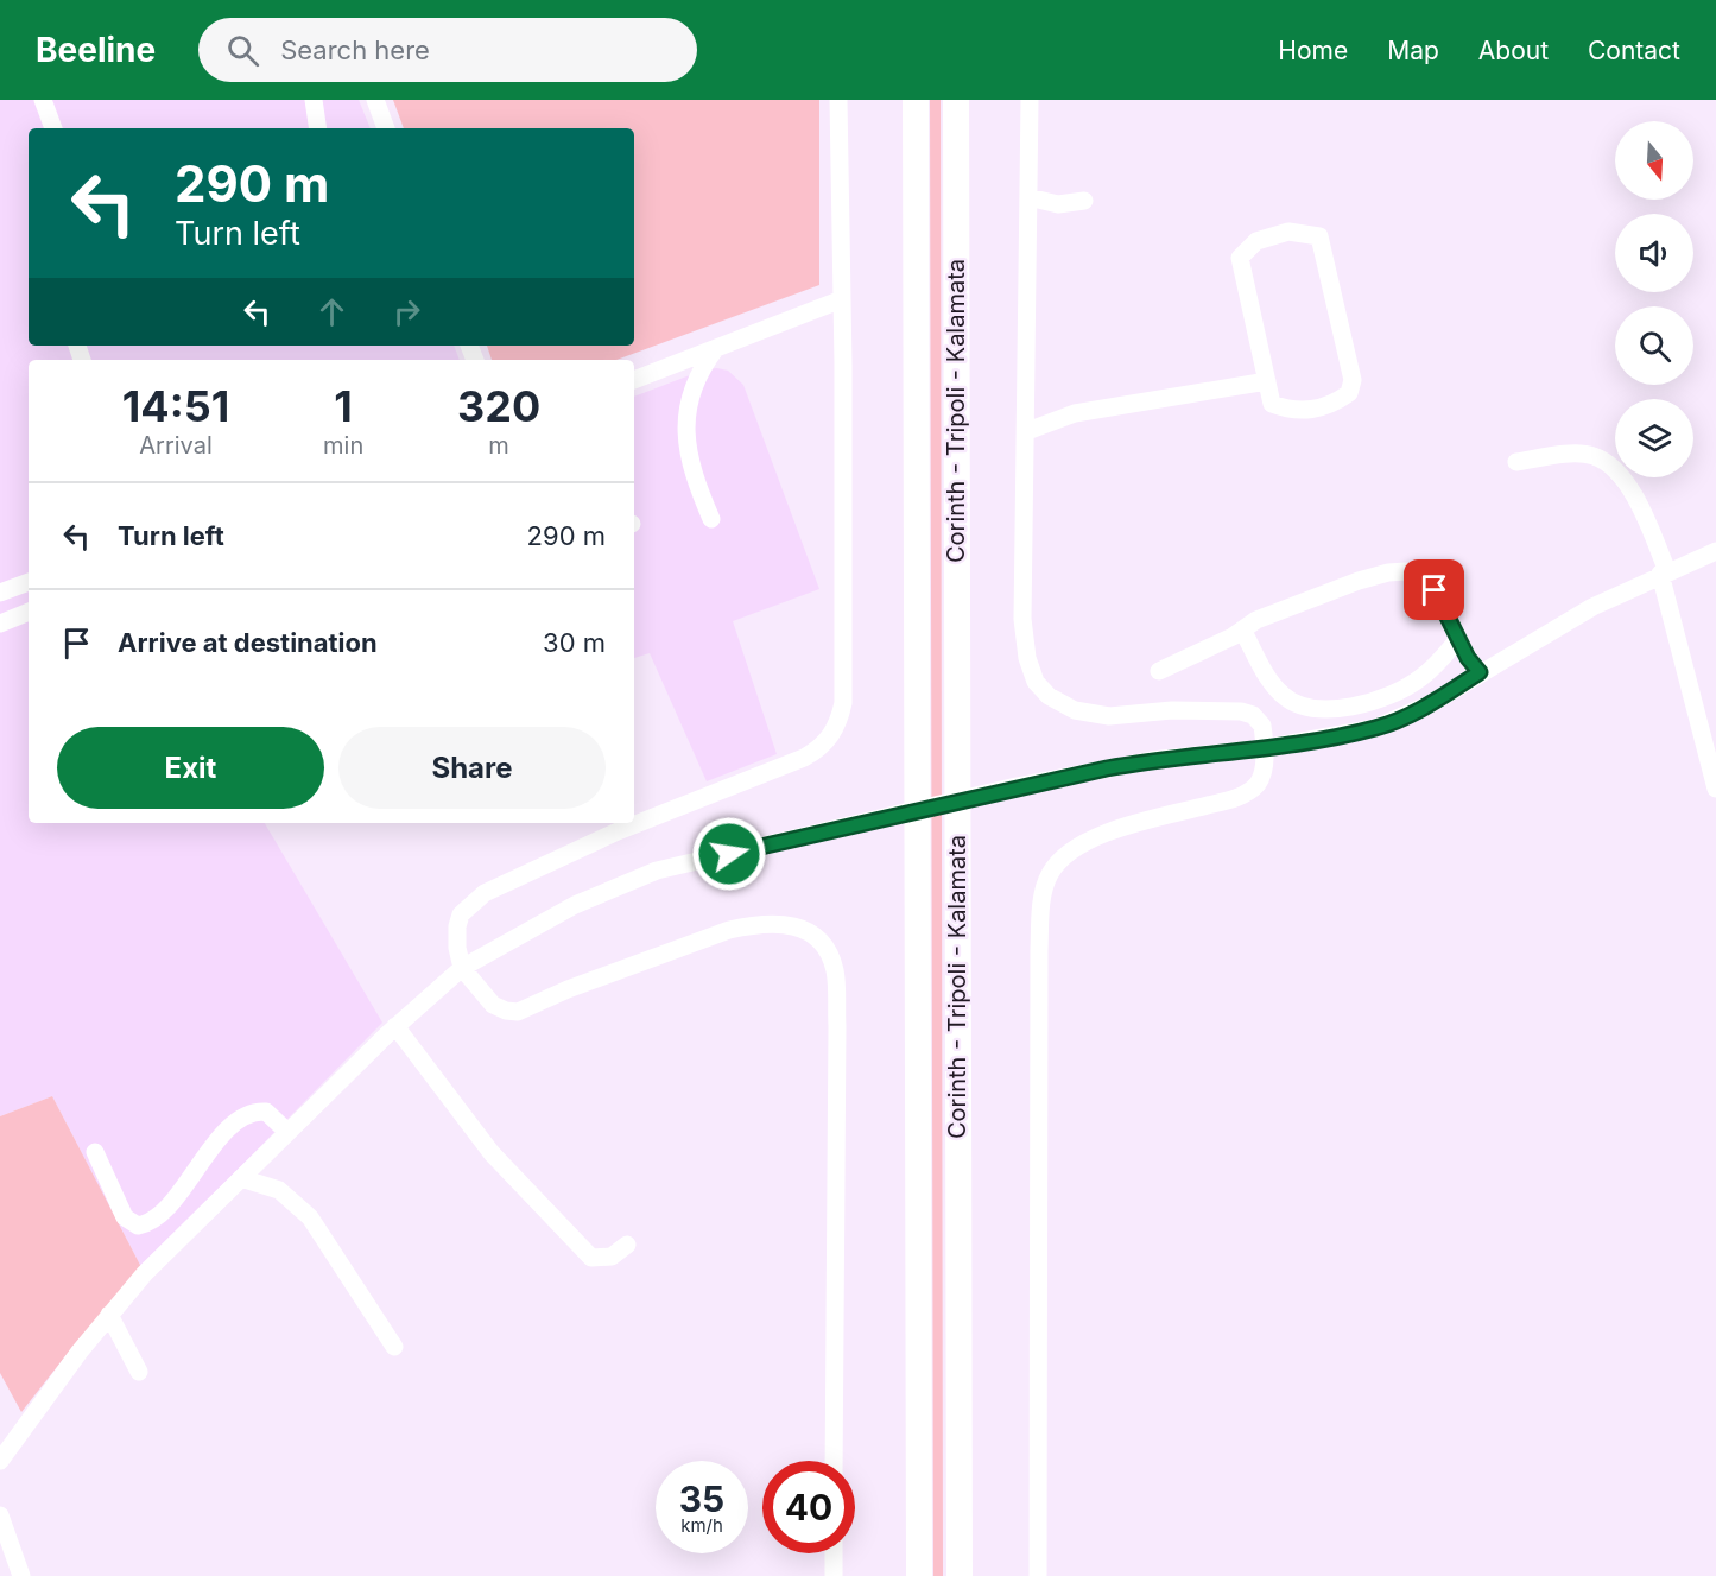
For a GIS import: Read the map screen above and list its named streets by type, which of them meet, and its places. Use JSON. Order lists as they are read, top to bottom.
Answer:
{
  "streets": {
    "highway": ["Corinth - Tripoli - Kalamata"]
  },
  "north": "bottom",
  "page": {
    "header": "Beeline",
    "search": "Search here",
    "nav": [
      "Home",
      "Map",
      "About",
      "Contact"
    ],
    "turn": ["290 m", "Turn left"],
    "eta": [
      "14:51",
      "Arrival",
      "1",
      "min",
      "320",
      "m"
    ],
    "list": [
      {
        "name": "Turn left",
        "value": "290 m"
      },
      {
        "name": "Arrive at destination",
        "value": "30 m"
      }
    ],
    "buttons": ["Exit", "Share"],
    "speed": "35 km/h",
    "limit": "40"
  }
}
